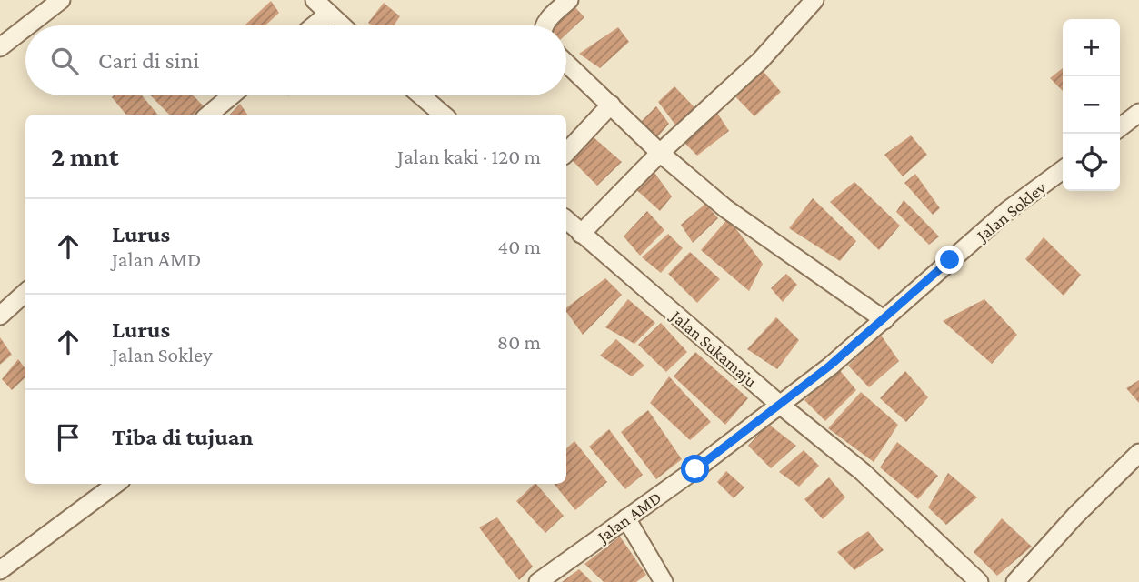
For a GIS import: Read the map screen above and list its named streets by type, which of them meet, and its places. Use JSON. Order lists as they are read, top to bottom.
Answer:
{
  "streets": {
    "street": ["Jalan Sokley", "Jalan Sukamaju", "Jalan AMD"]
  },
  "crossings": [
    ["Jalan Sokley", "Jalan Sukamaju"],
    ["Jalan Sokley", "Jalan AMD"],
    ["Jalan Sukamaju", "Jalan AMD"]
  ],
  "page": {
    "map_buttons": ["+", "−"],
    "search": "Cari di sini",
    "heading": ["2 mnt", "Jalan kaki · 120 m"],
    "list": [
      ["Lurus", "Jalan AMD", "40 m"],
      ["Lurus", "Jalan Sokley", "80 m"],
      "Tiba di tujuan"
    ]
  }
}
